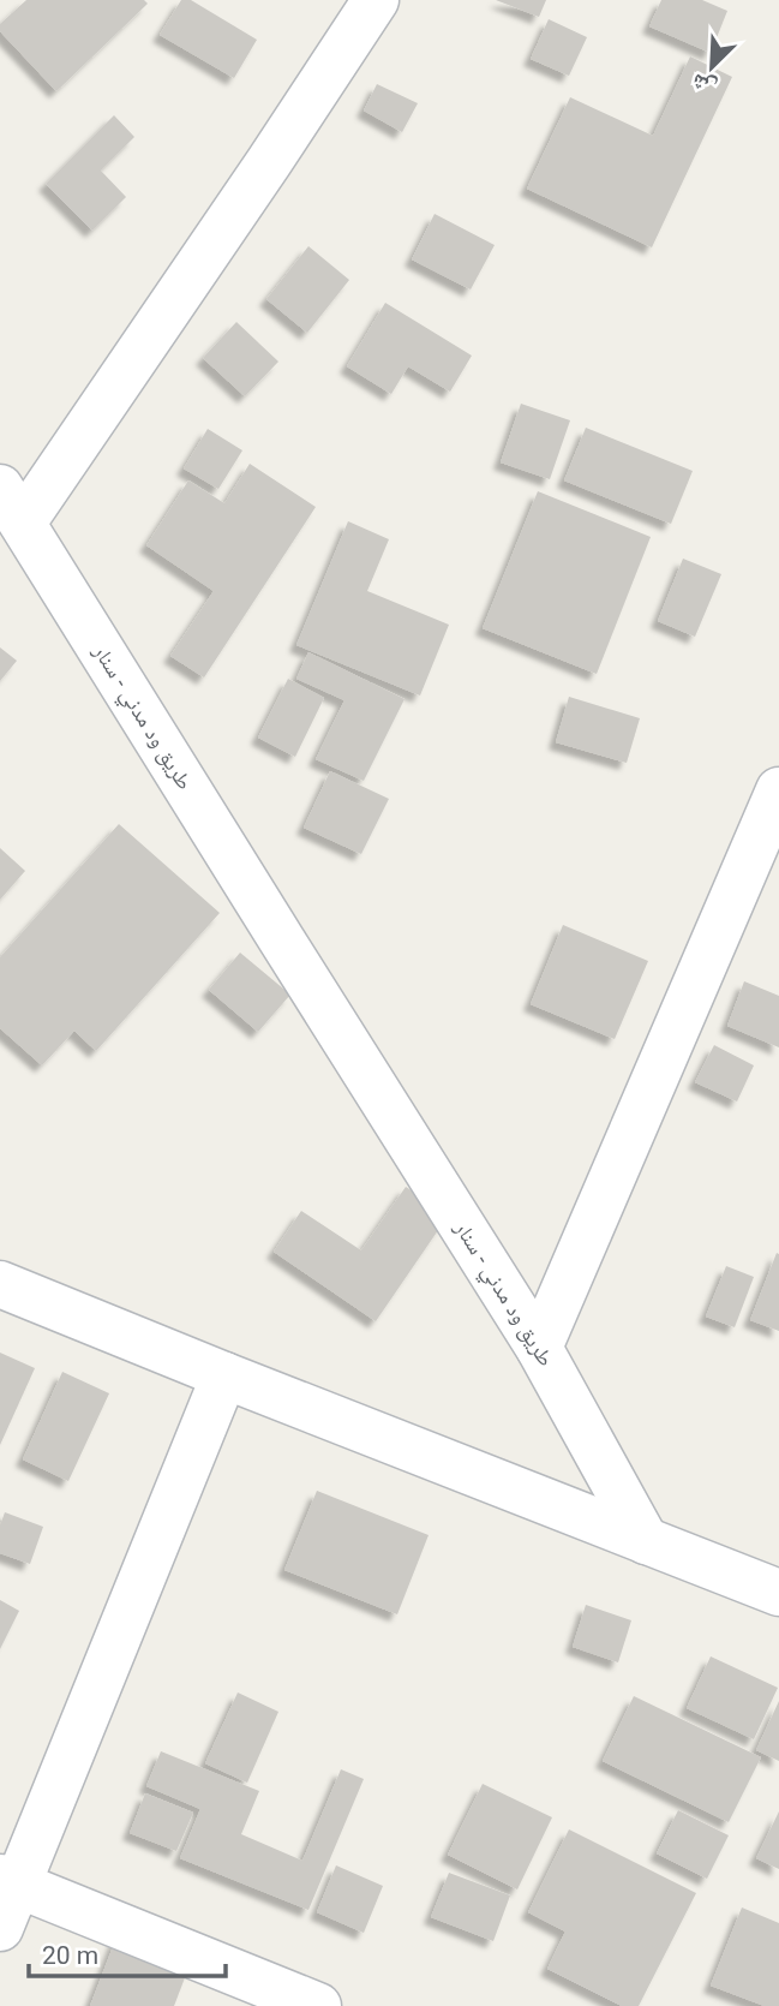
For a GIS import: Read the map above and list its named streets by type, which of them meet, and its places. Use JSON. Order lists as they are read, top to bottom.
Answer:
{
  "streets": {
    "street": ["طريق ود مدني - سنار"]
  },
  "scale_bar": "20 m",
  "north": "bottom left"
}
